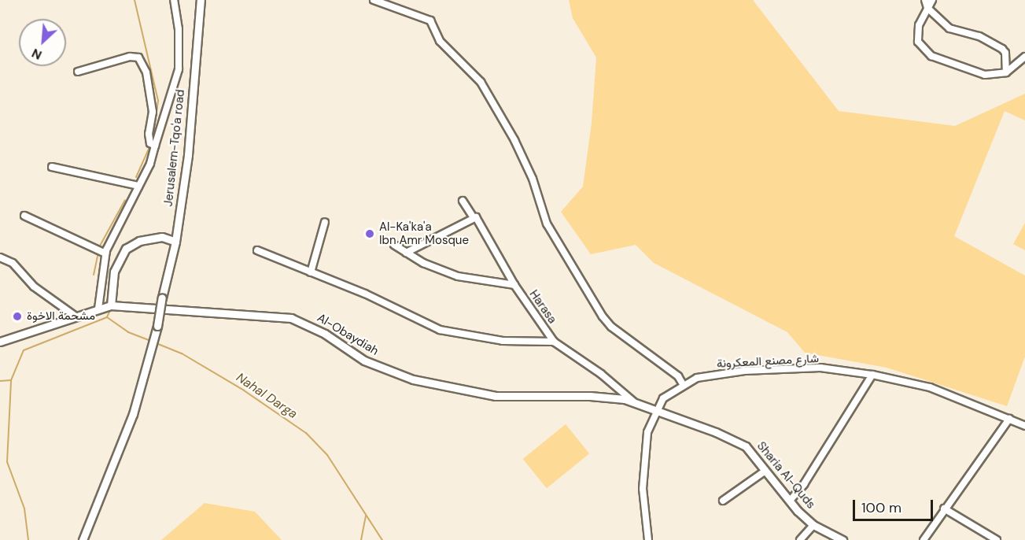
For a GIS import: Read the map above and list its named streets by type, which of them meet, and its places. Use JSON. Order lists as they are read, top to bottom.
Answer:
{
  "streets": {
    "main road": ["Jerusalem-Tqo'a road", "Al-Obaydiah", "Sharia Al-Quds"],
    "street": ["Harasa", "شارع مصنع المعكرونة"]
  },
  "crossings": [
    ["Harasa", "Al-Obaydiah"],
    ["Al-Obaydiah", "شارع مصنع المعكرونة"],
    ["Al-Obaydiah", "Sharia Al-Quds"],
    ["شارع مصنع المعكرونة", "Sharia Al-Quds"]
  ],
  "water": ["Nahal Darga"],
  "places": ["Al-Ka'ka'a Ibn Amr Mosque", "مشحمة الاخوة"],
  "scale_bar": "100 m",
  "north": "bottom left"
}
